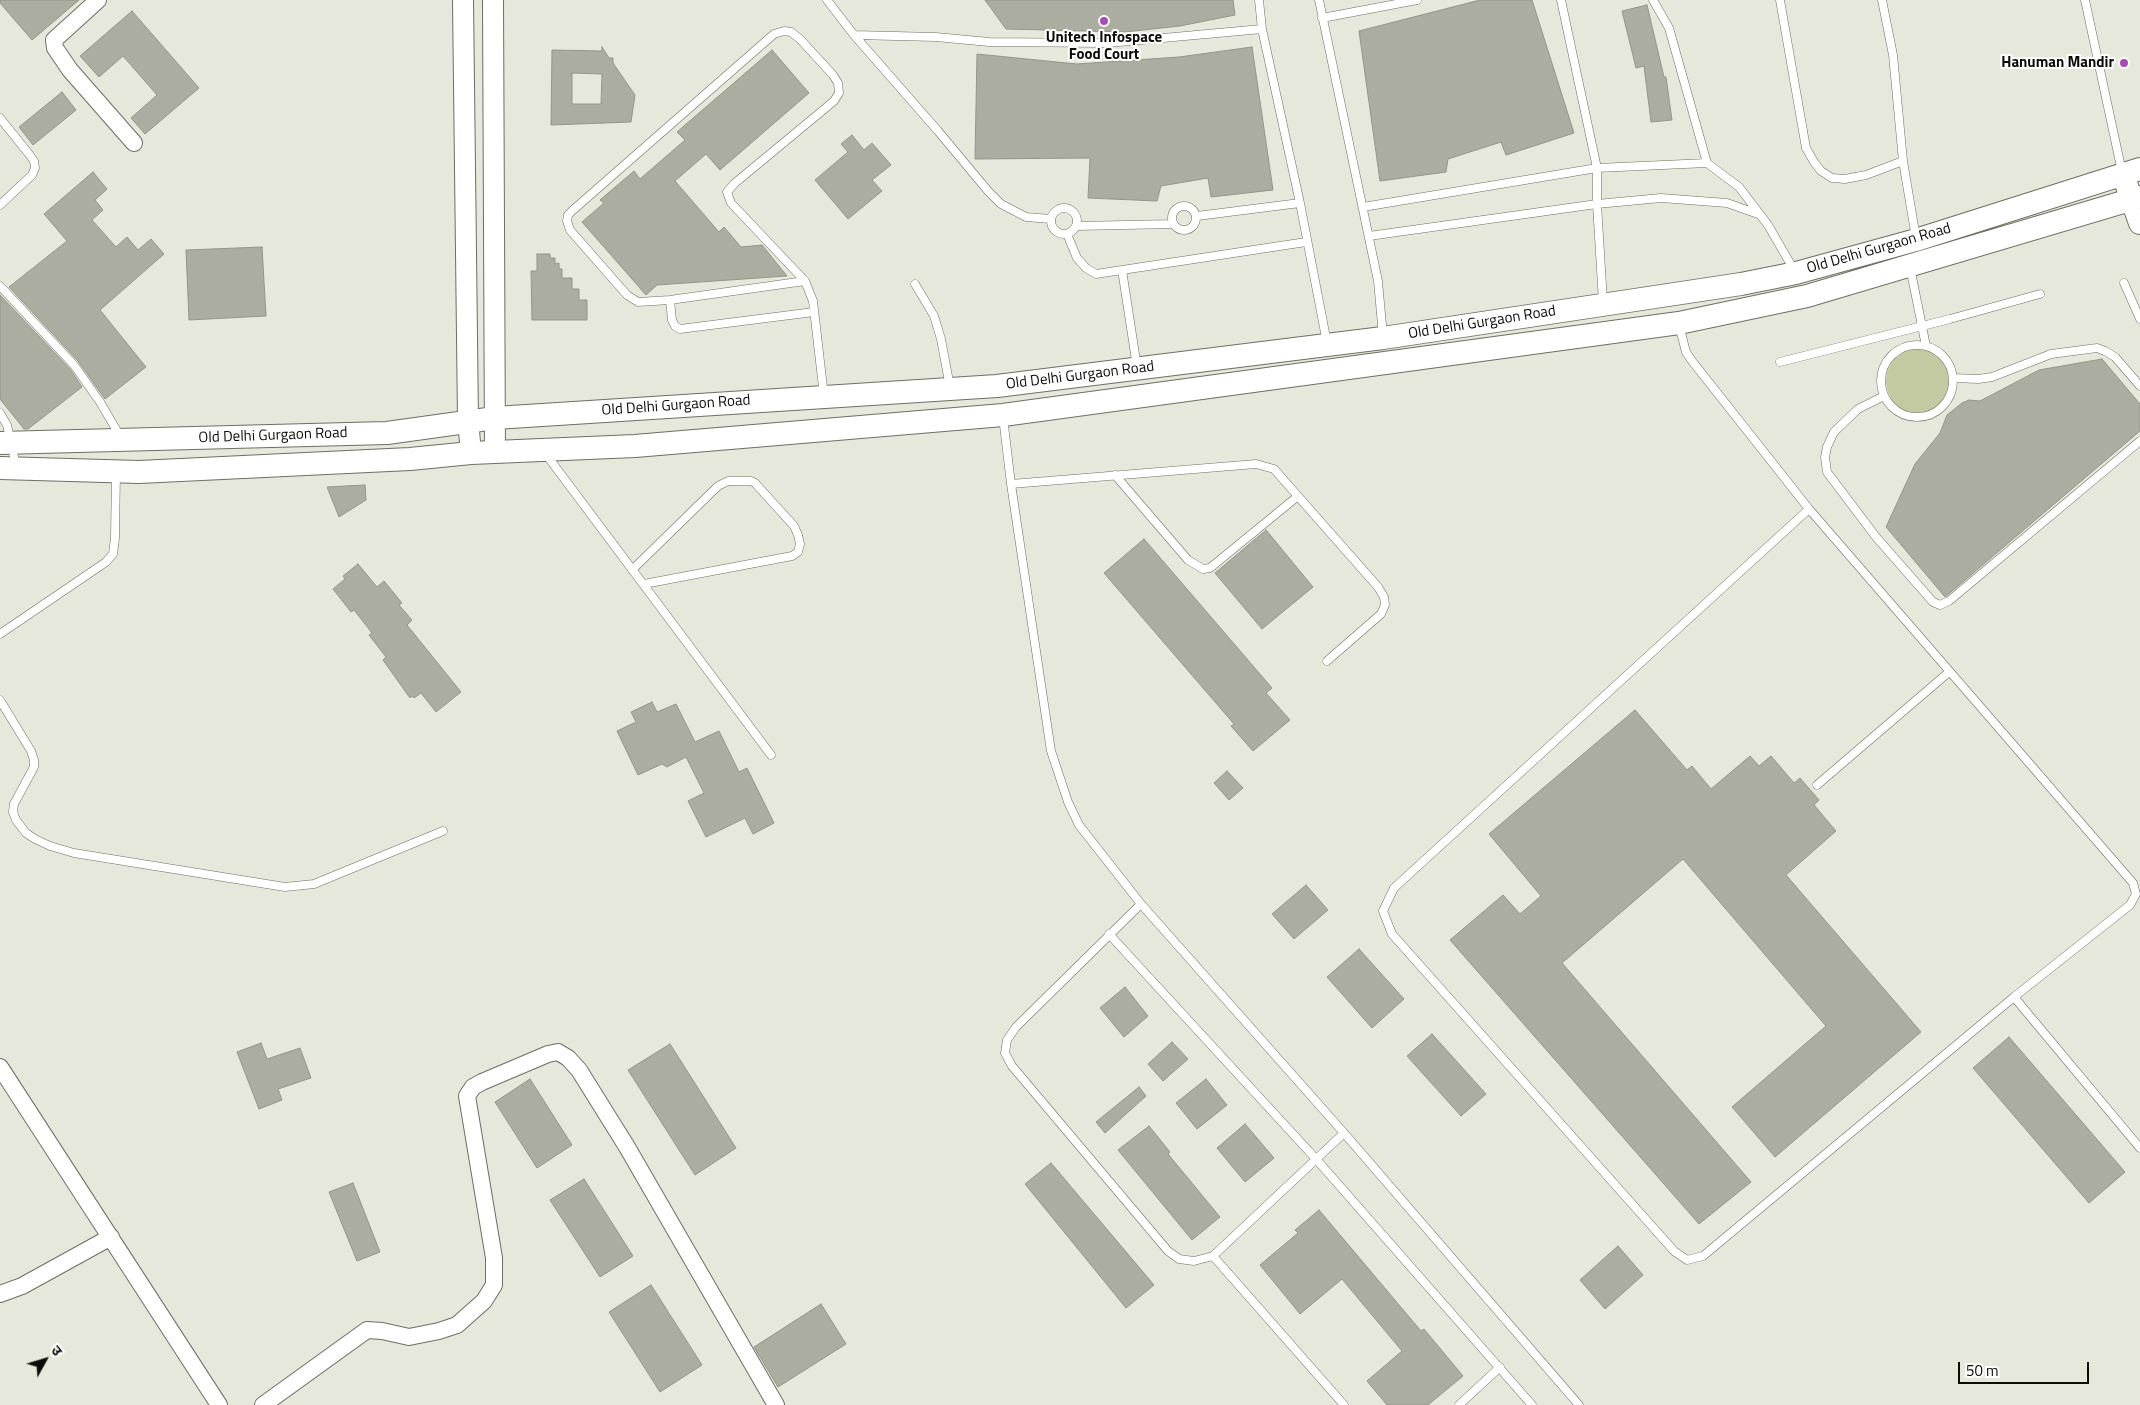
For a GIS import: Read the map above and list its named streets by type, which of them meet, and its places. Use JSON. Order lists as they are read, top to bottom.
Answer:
{
  "streets": {
    "main road": ["Old Delhi Gurgaon Road"]
  },
  "places": ["Unitech Infospace Food Court", "Hanuman Mandir"],
  "scale_bar": "50 m",
  "north": "top right"
}
